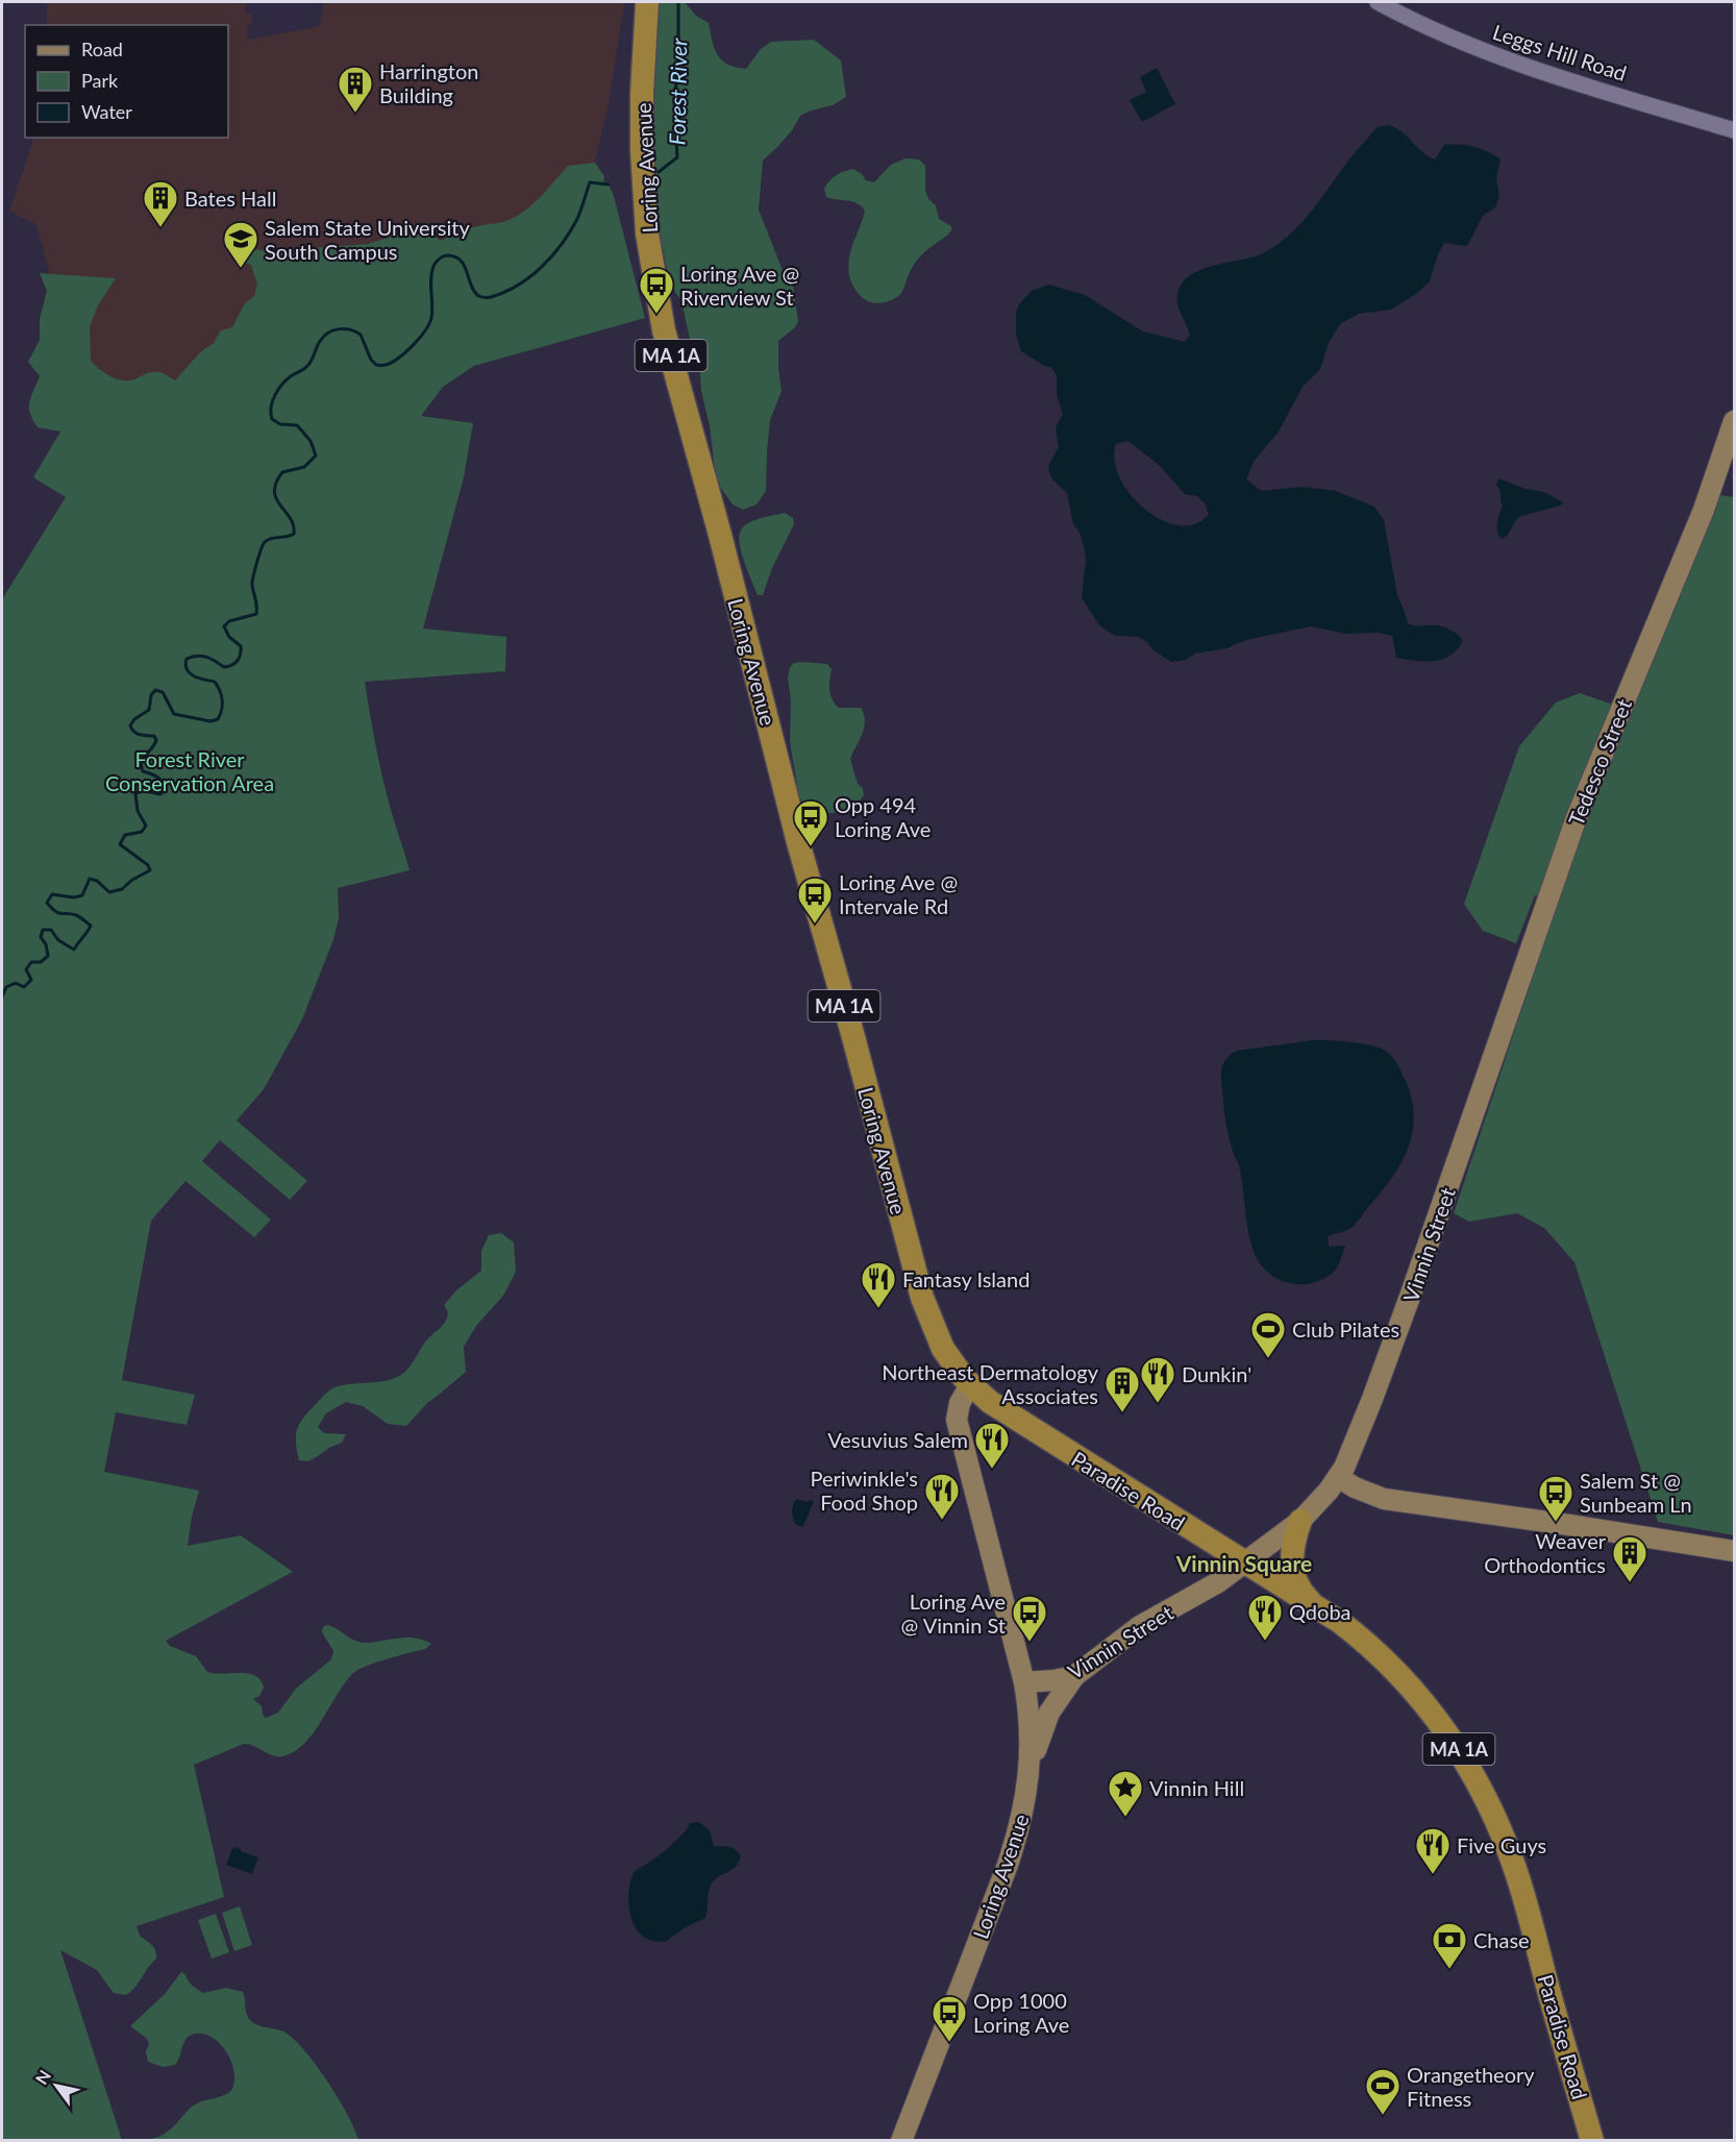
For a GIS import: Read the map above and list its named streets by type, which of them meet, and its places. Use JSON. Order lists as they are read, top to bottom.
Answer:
{
  "streets": {
    "highway": ["Loring Avenue", "MA 1A", "Paradise Road"],
    "main road": ["Tedesco Street", "Vinnin Street"],
    "street": ["Leggs Hill Road"]
  },
  "crossings": [
    ["Loring Avenue", "Vinnin Street"],
    ["Loring Avenue", "Paradise Road"],
    ["Tedesco Street", "Vinnin Street"],
    ["Vinnin Street", "Paradise Road"]
  ],
  "districts": ["Vinnin Square"],
  "water": ["Forest River"],
  "parks": ["Forest River Conservation Area"],
  "places": {
    "building": [
      "Harrington Building",
      "Bates Hall",
      "Northeast Dermatology Associates",
      "Weaver Orthodontics"
    ],
    "school or university": ["Salem State University South Campus"],
    "bus stop": [
      "Loring Ave @ Riverview St",
      "Opp 494 Loring Ave",
      "Loring Ave @ Intervale Rd",
      "Salem St @ Sunbeam Ln",
      "Loring Ave @ Vinnin St",
      "Opp 1000 Loring Ave"
    ],
    "restaurant": [
      "Fantasy Island",
      "Dunkin'",
      "Vesuvius Salem",
      "Periwinkle's Food Shop",
      "Qdoba",
      "Five Guys"
    ],
    "sports": ["Club Pilates", "Orangetheory Fitness"],
    "place": ["Vinnin Hill"],
    "bank": ["Chase"]
  },
  "legend": ["Road", "Park", "Water"],
  "north": "top left"
}
